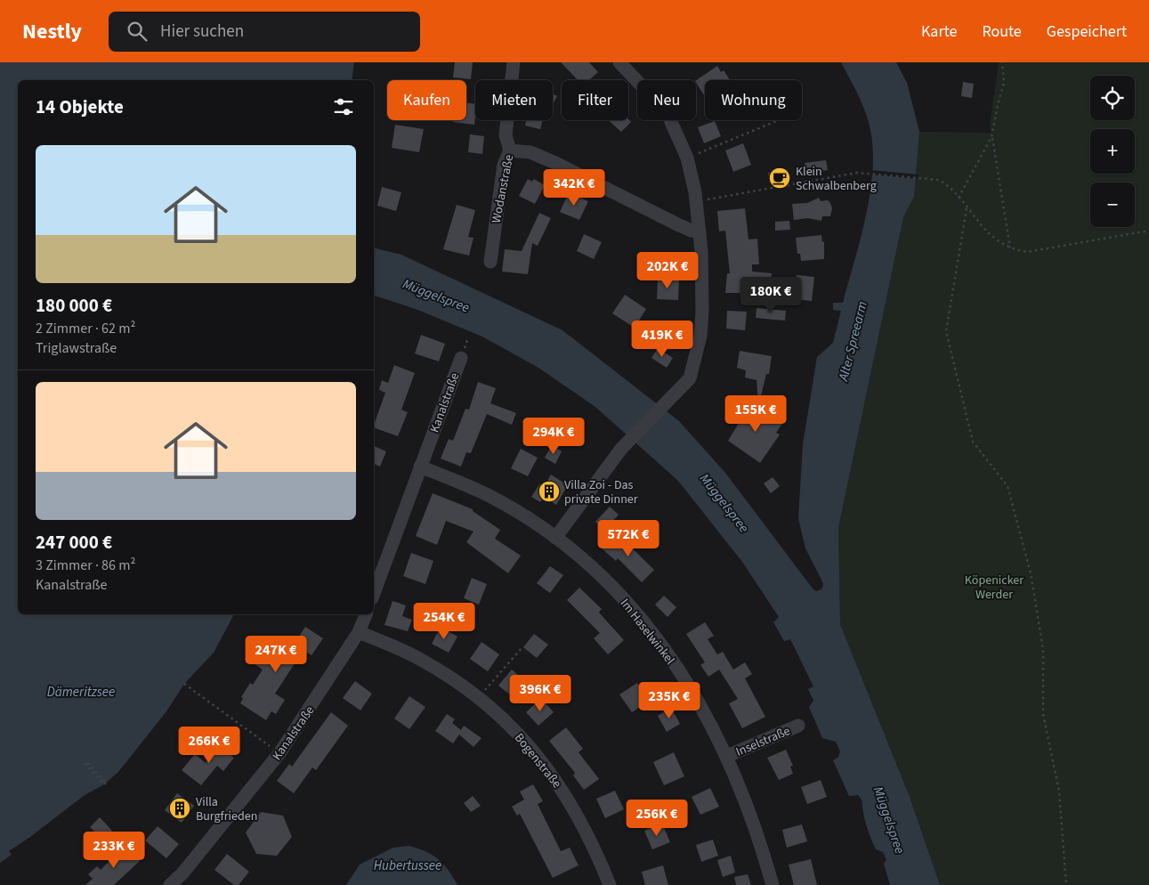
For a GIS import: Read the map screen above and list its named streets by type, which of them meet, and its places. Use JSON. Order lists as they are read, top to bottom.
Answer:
{
  "streets": {
    "street": [
      "Wodanstraße",
      "Kanalstraße",
      "Im Haselwinkel",
      "Inselstraße",
      "Bogenstraße"
    ]
  },
  "crossings": [
    ["Kanalstraße", "Im Haselwinkel"],
    ["Kanalstraße", "Bogenstraße"],
    ["Im Haselwinkel", "Inselstraße"]
  ],
  "water": [
    "Müggelspree",
    "Alter Spreearm",
    "Dämeritzsee",
    "Hubertussee"
  ],
  "parks": ["Köpenicker Werder"],
  "places": {
    "cafe": ["Klein Schwalbenberg"],
    "building": ["Villa Zoi - Das private Dinner", "Villa Burgfrieden"]
  },
  "page": {
    "header": "Nestly",
    "search": "Hier suchen",
    "nav": ["Karte", "Route", "Gespeichert"],
    "map_buttons": ["+", "−"],
    "chip": [
      "Kaufen",
      "Mieten",
      "Filter",
      "Neu",
      "Wohnung"
    ],
    "heading": "14 Objekte",
    "list": [
      {
        "name": "180 000 €",
        "note": "2 Zimmer · 62 m² · Triglawstraße"
      },
      {
        "name": "247 000 €",
        "note": "3 Zimmer · 86 m² · Kanalstraße"
      }
    ],
    "price": [
      "342K €",
      "202K €",
      "180K €",
      "419K €",
      "155K €",
      "294K €",
      "572K €",
      "254K €",
      "247K €",
      "396K €",
      "235K €",
      "266K €",
      "256K €",
      "233K €"
    ]
  }
}
